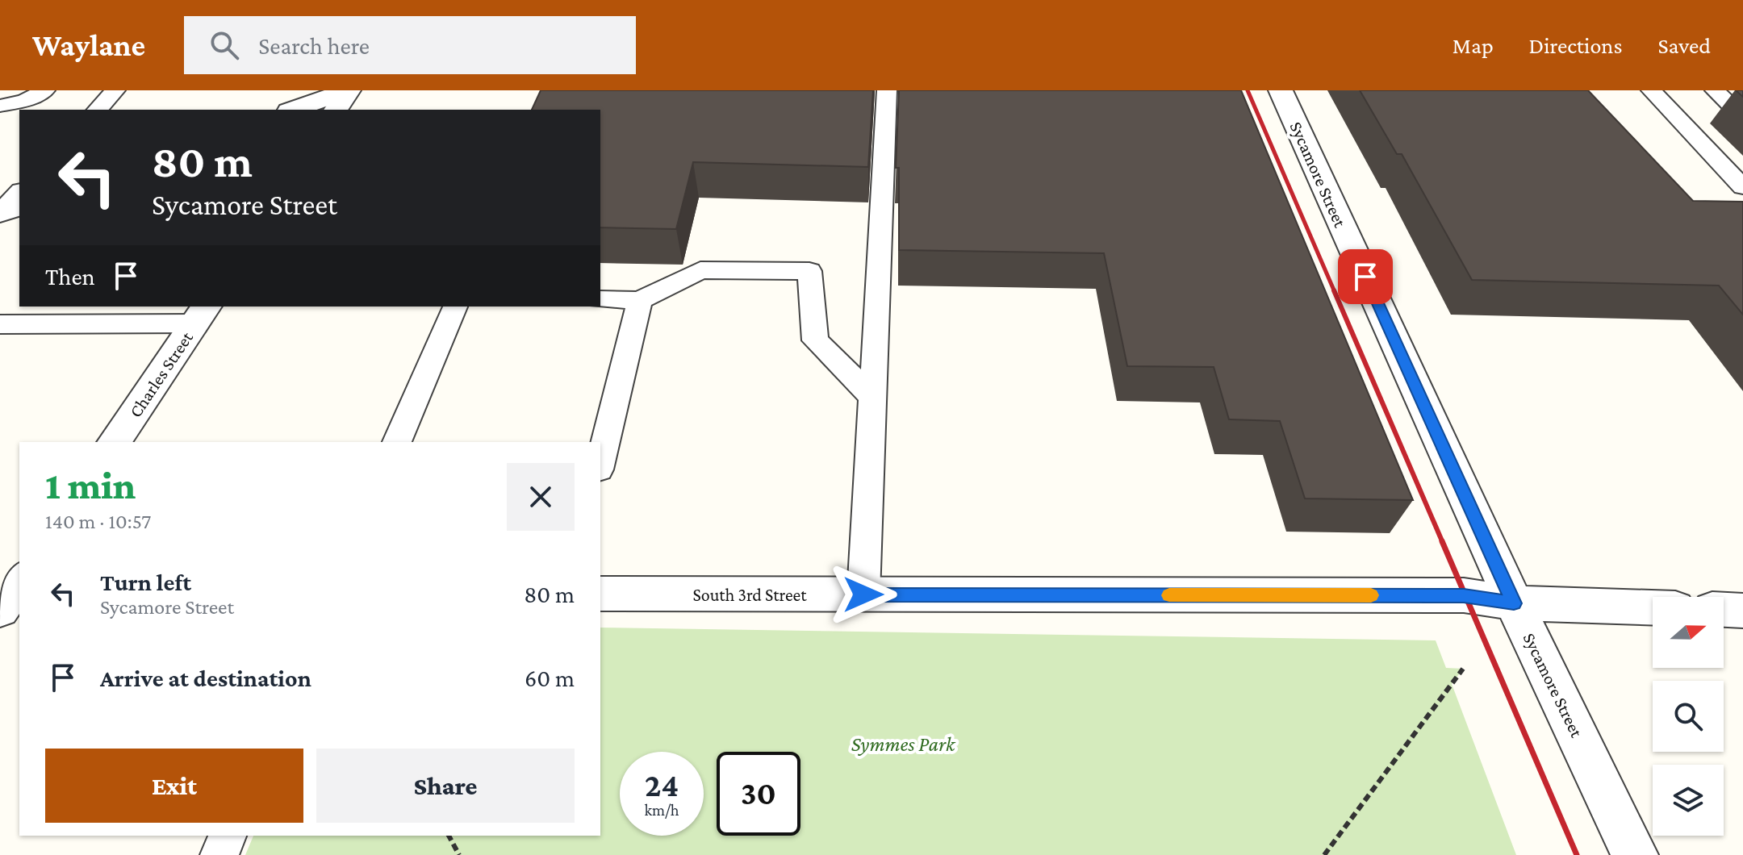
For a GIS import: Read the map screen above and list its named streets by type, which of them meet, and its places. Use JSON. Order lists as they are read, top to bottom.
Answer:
{
  "streets": {
    "street": ["Sycamore Street", "Charles Street", "South 3rd Street"]
  },
  "crossings": [
    ["Sycamore Street", "South 3rd Street"]
  ],
  "parks": ["Symmes Park"],
  "north": "right",
  "page": {
    "header": "Waylane",
    "search": "Search here",
    "nav": ["Map", "Directions", "Saved"],
    "turn": ["80 m", "Sycamore Street"],
    "then": "Then",
    "heading": ["1 min", "140 m · 10:57"],
    "list": [
      {
        "name": "Turn left",
        "note": "Sycamore Street",
        "value": "80 m"
      },
      {
        "name": "Arrive at destination",
        "value": "60 m"
      }
    ],
    "buttons": ["Exit", "Share"],
    "speed": "24 km/h",
    "limit": "30"
  }
}
